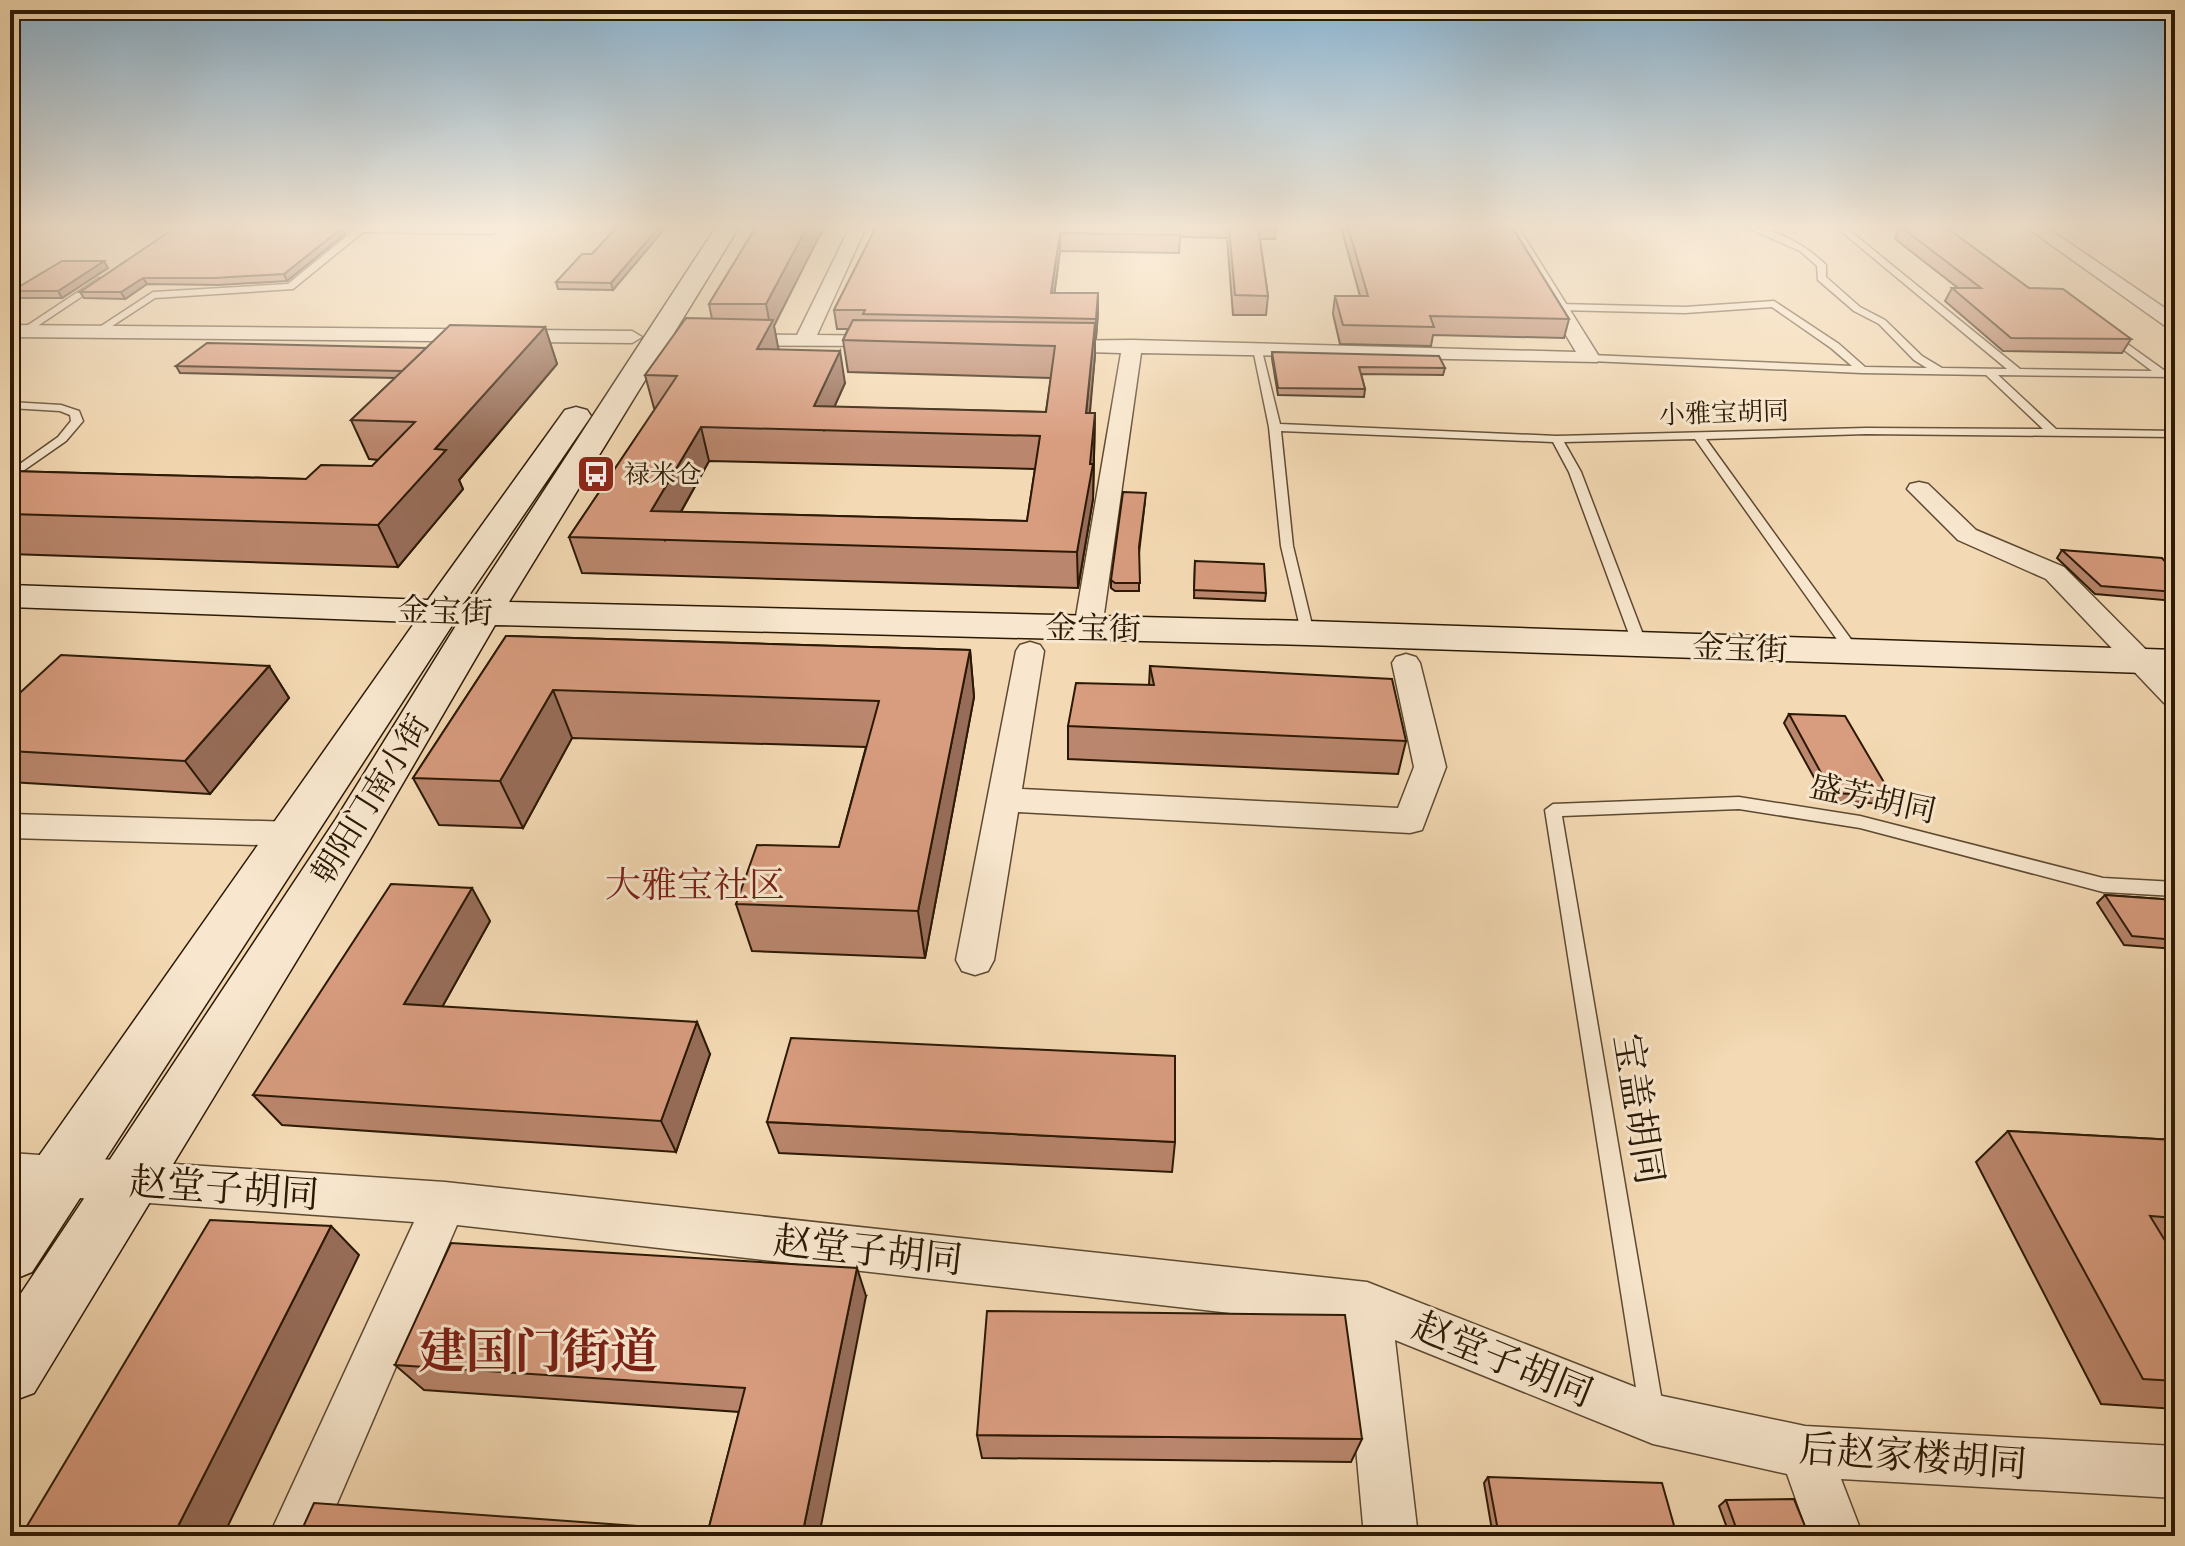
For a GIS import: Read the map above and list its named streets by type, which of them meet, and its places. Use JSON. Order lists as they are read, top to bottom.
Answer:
{
  "streets": {
    "main road": ["金宝街", "朝阳门南小街"],
    "street": ["赵堂子胡同", "后赵家楼胡同"],
    "lane": ["小雅宝胡同", "盛芳胡同", "宝盖胡同"]
  },
  "crossings": [
    ["金宝街", "朝阳门南小街"],
    ["盛芳胡同", "宝盖胡同"],
    ["朝阳门南小街", "赵堂子胡同"],
    ["宝盖胡同", "赵堂子胡同"],
    ["宝盖胡同", "后赵家楼胡同"],
    ["赵堂子胡同", "后赵家楼胡同"]
  ],
  "districts": ["大雅宝社区", "建国门街道"],
  "places": {
    "bus stop": ["禄米仓"]
  }
}
